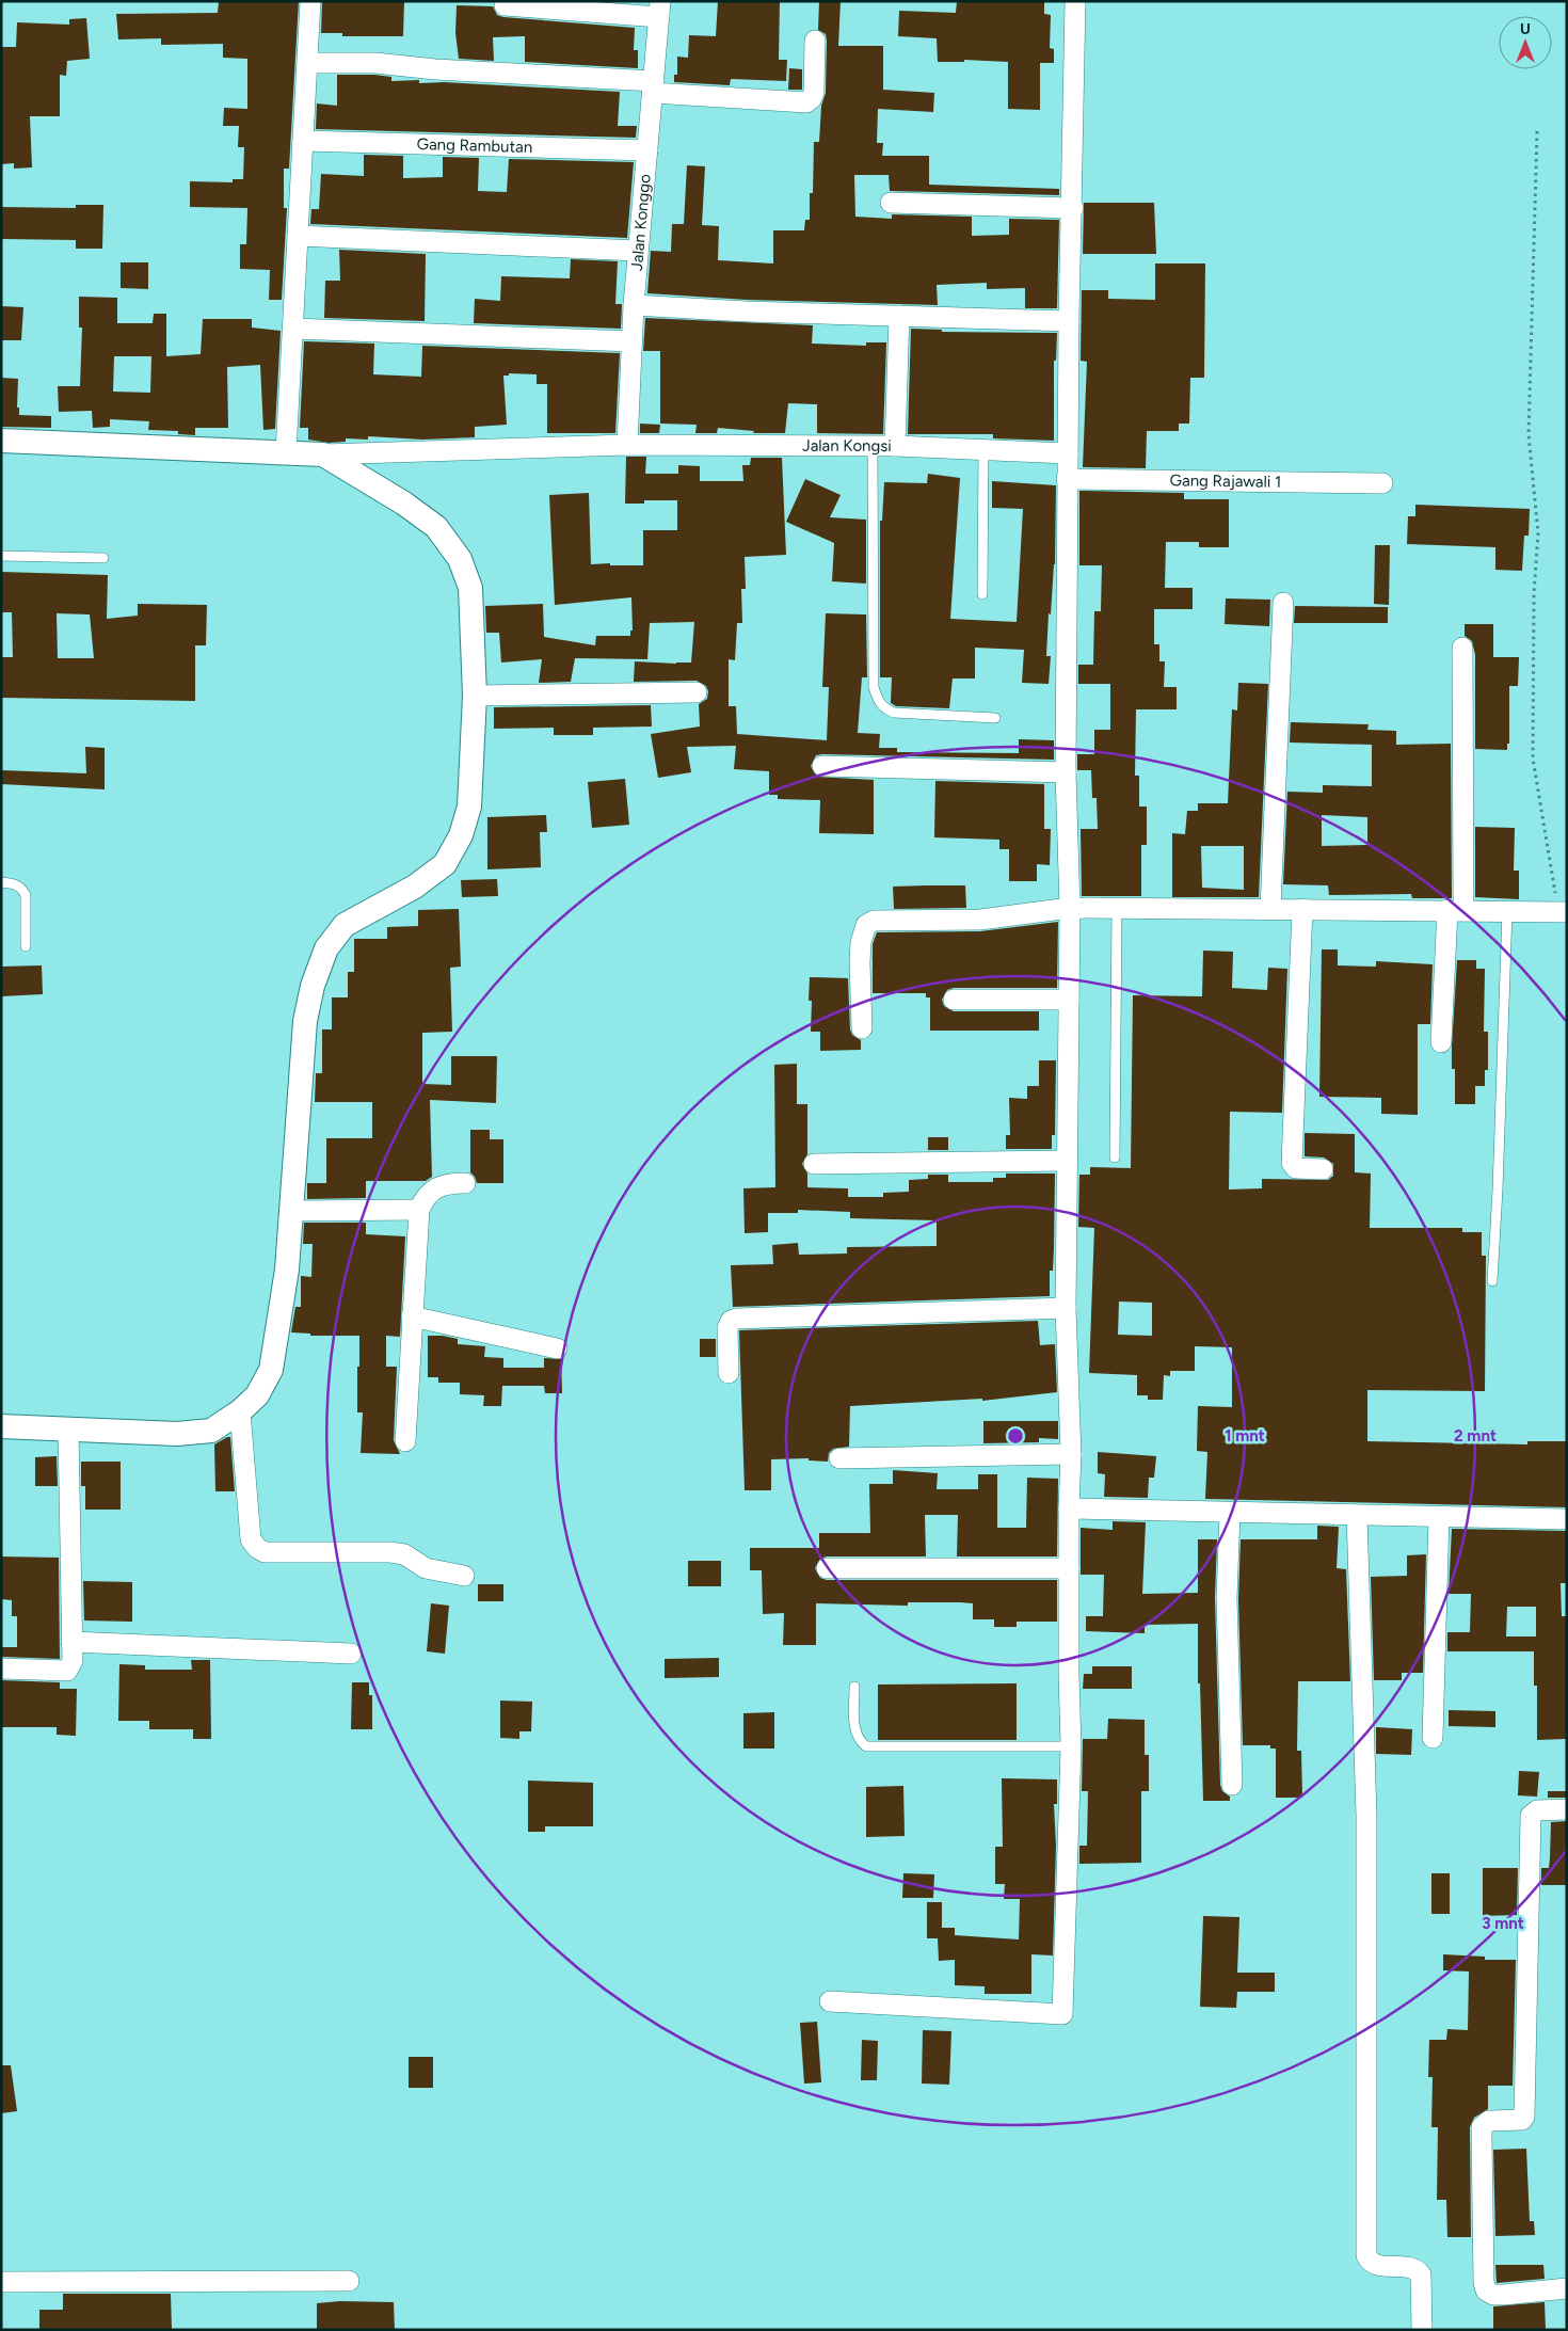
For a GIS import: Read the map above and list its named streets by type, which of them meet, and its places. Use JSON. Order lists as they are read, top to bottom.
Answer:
{
  "streets": {
    "street": [
      "Gang Rambutan",
      "Jalan Konggo",
      "Jalan Kongsi",
      "Gang Rajawali 1"
    ]
  },
  "crossings": [
    ["Gang Rambutan", "Jalan Konggo"],
    ["Jalan Konggo", "Jalan Kongsi"]
  ],
  "north": "top",
  "rings": ["1 mnt", "2 mnt", "3 mnt"]
}
